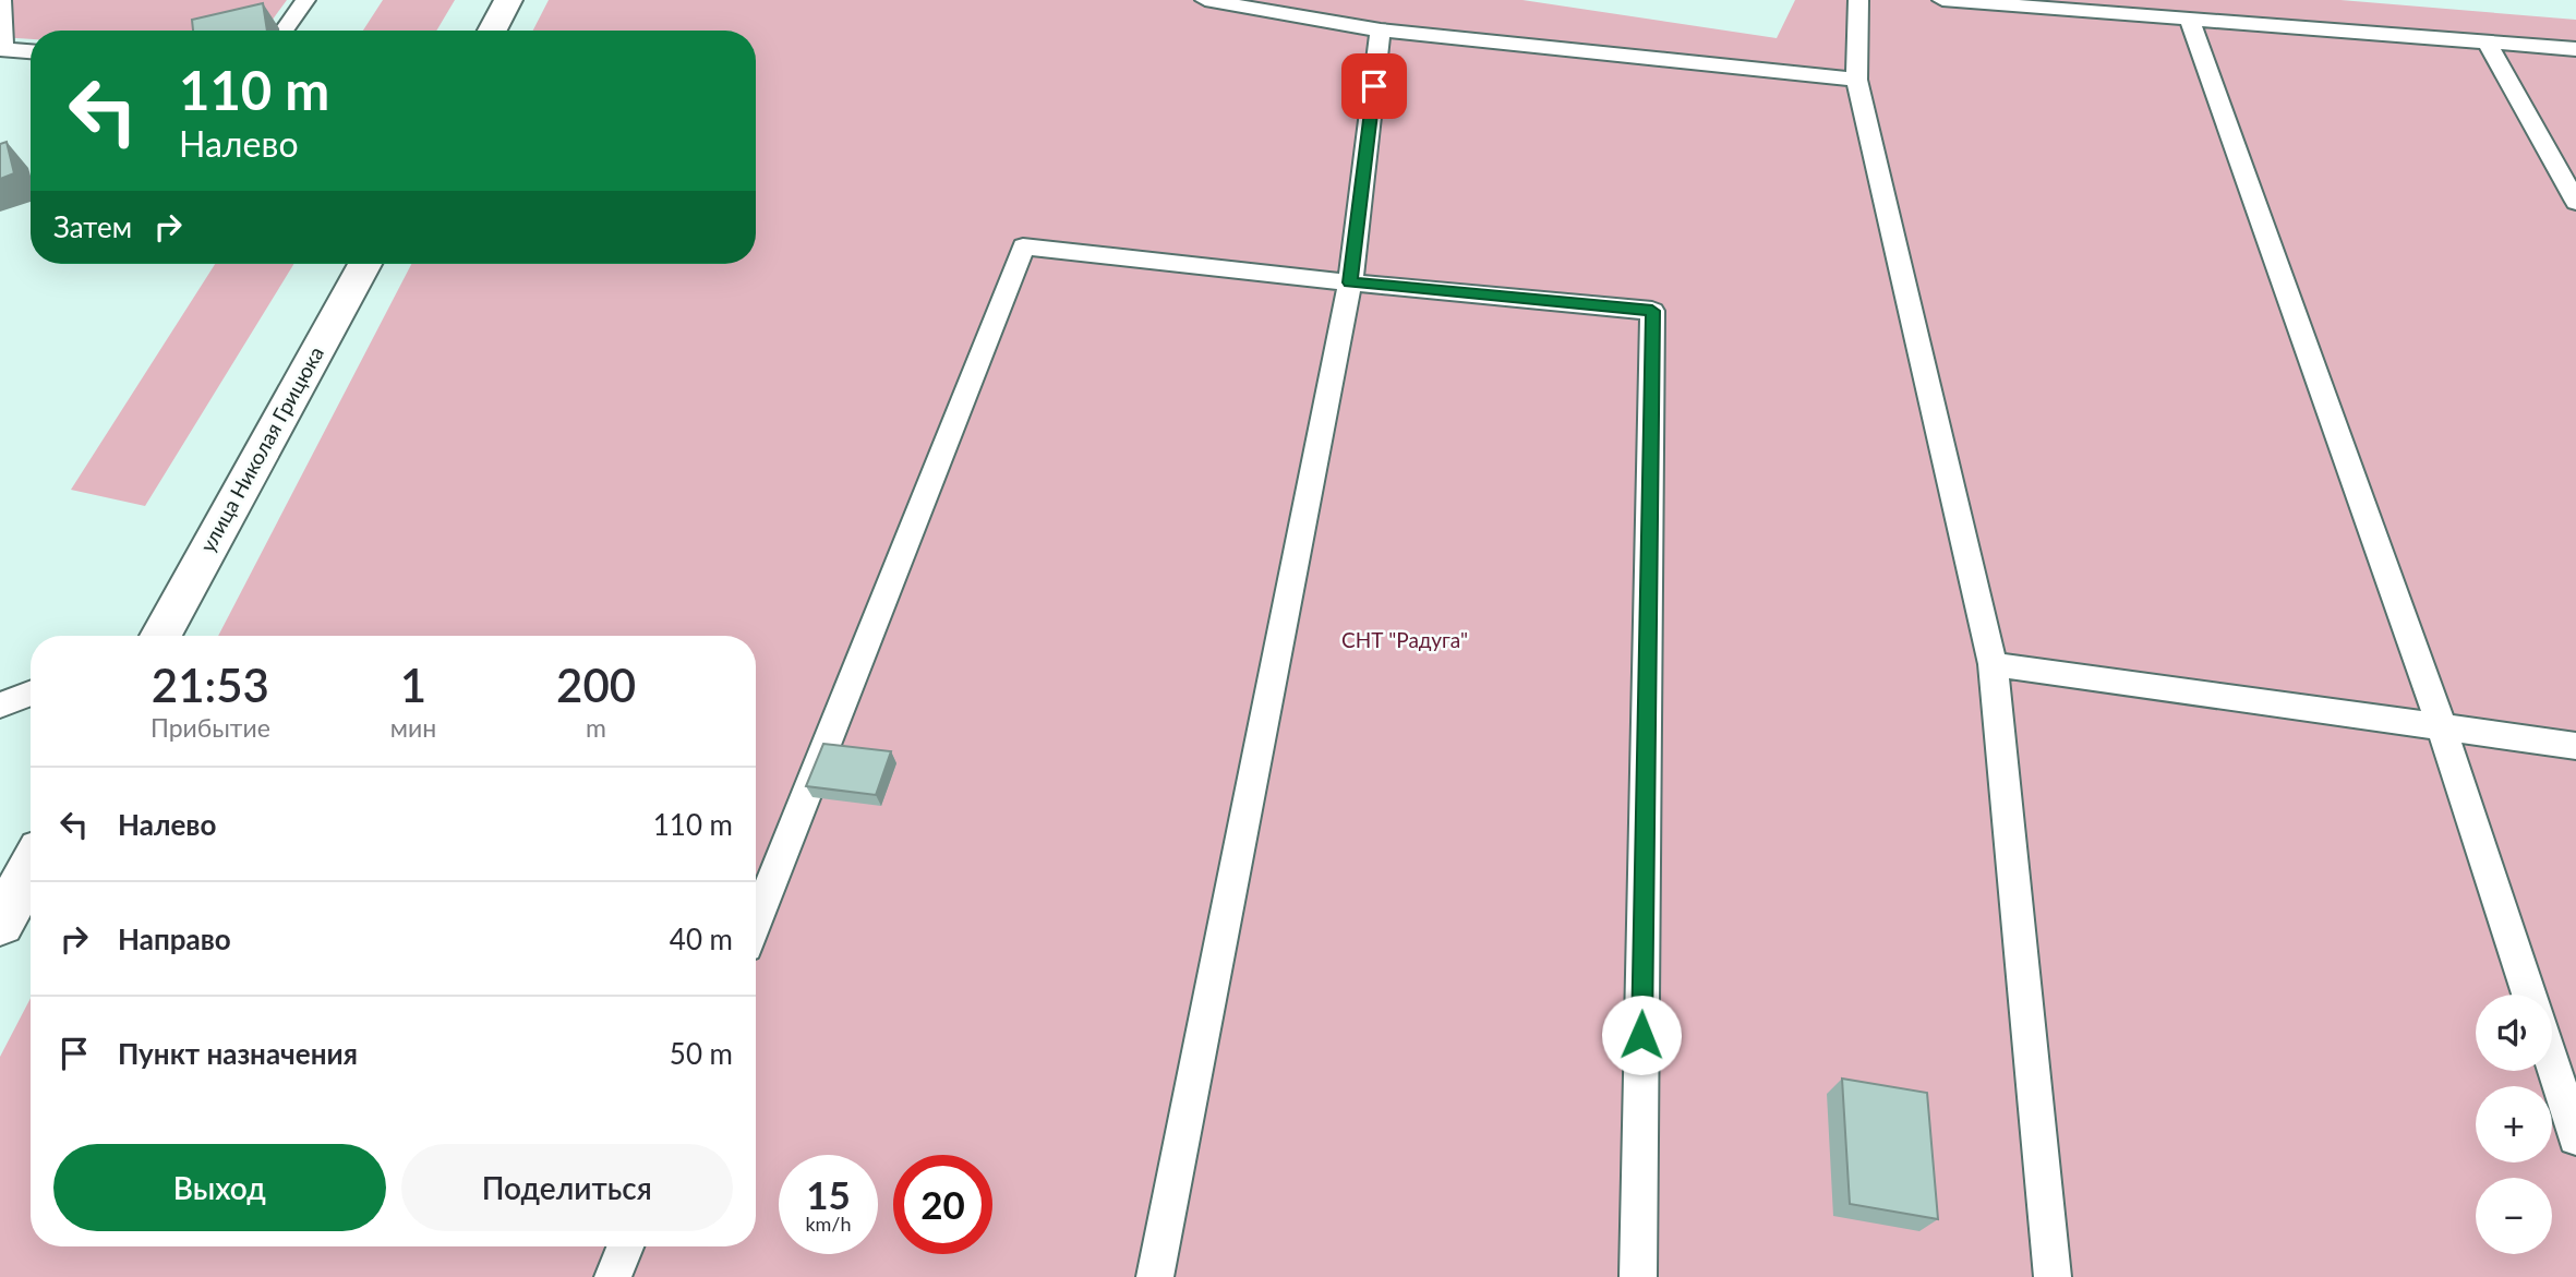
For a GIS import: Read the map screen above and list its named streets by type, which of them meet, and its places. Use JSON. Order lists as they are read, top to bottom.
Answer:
{
  "streets": {
    "street": ["улица Николая Грицюка"]
  },
  "parks": ["СНТ \"Радуга\""],
  "page": {
    "turn": ["110 m", "Налево"],
    "then": "Затем",
    "eta": [
      "21:53",
      "Прибытие",
      "1",
      "мин",
      "200",
      "m"
    ],
    "list": [
      {
        "name": "Налево",
        "value": "110 m"
      },
      {
        "name": "Направо",
        "value": "40 m"
      },
      {
        "name": "Пункт назначения",
        "value": "50 m"
      }
    ],
    "map_buttons": ["+", "−"],
    "buttons": ["Выход", "Поделиться"],
    "speed": "15 km/h",
    "limit": "20"
  }
}
